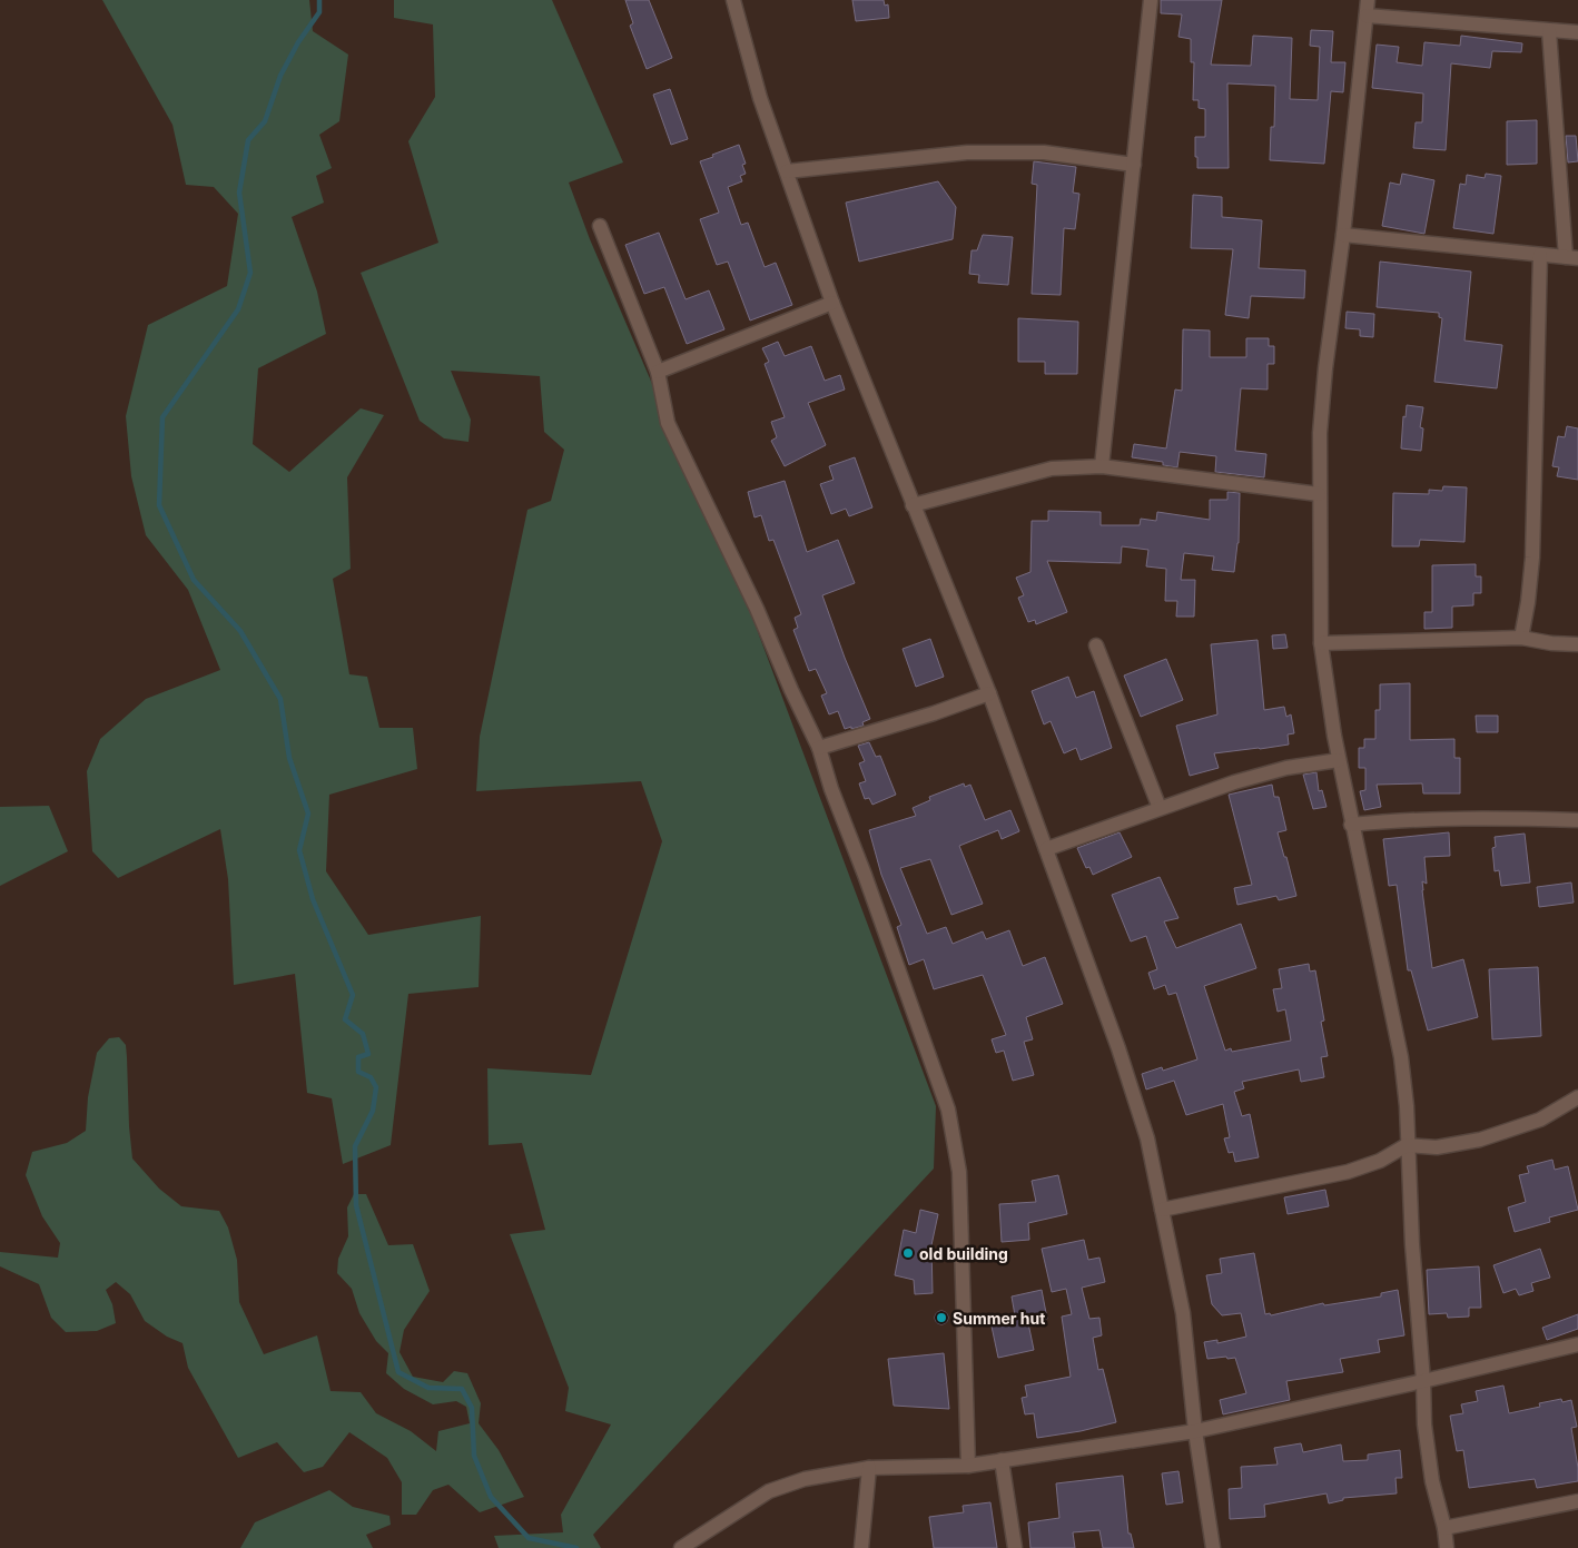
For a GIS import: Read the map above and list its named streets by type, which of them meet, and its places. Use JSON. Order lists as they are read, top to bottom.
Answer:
{
  "places": ["old building", "Summer hut"]
}
